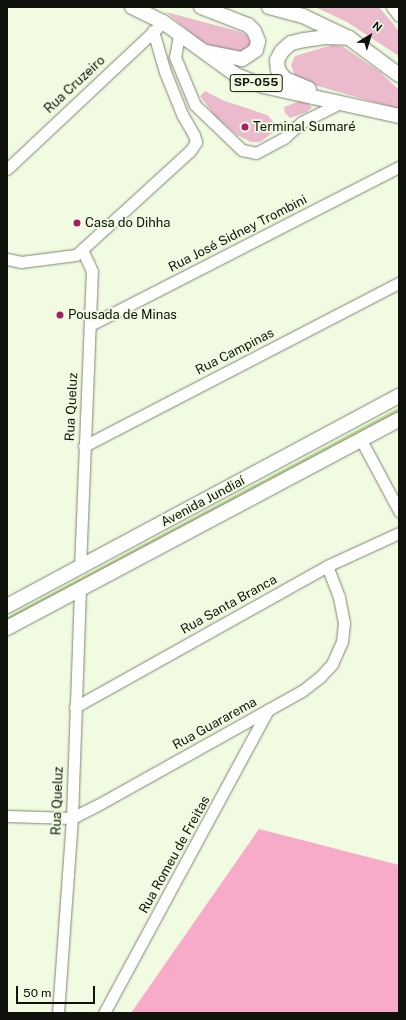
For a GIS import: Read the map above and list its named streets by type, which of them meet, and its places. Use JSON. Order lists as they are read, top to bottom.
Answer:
{
  "streets": {
    "main road": ["SP-055", "Avenida Jundiaí"],
    "street": [
      "Rua Cruzeiro",
      "Rua José Sidney Trombini",
      "Rua Campinas",
      "Rua Queluz",
      "Rua Santa Branca",
      "Rua Guararema",
      "Rua Romeu de Freitas"
    ]
  },
  "crossings": [
    ["SP-055", "Rua Cruzeiro"],
    ["Rua José Sidney Trombini", "Rua Queluz"],
    ["Rua Campinas", "Rua Queluz"],
    ["Rua Queluz", "Avenida Jundiaí"],
    ["Rua Queluz", "Rua Santa Branca"],
    ["Rua Queluz", "Rua Guararema"],
    ["Rua Santa Branca", "Rua Guararema"],
    ["Rua Guararema", "Rua Romeu de Freitas"]
  ],
  "places": ["Terminal Sumaré", "Casa do Dihha", "Pousada de Minas"],
  "scale_bar": "50 m",
  "north": "top right"
}
